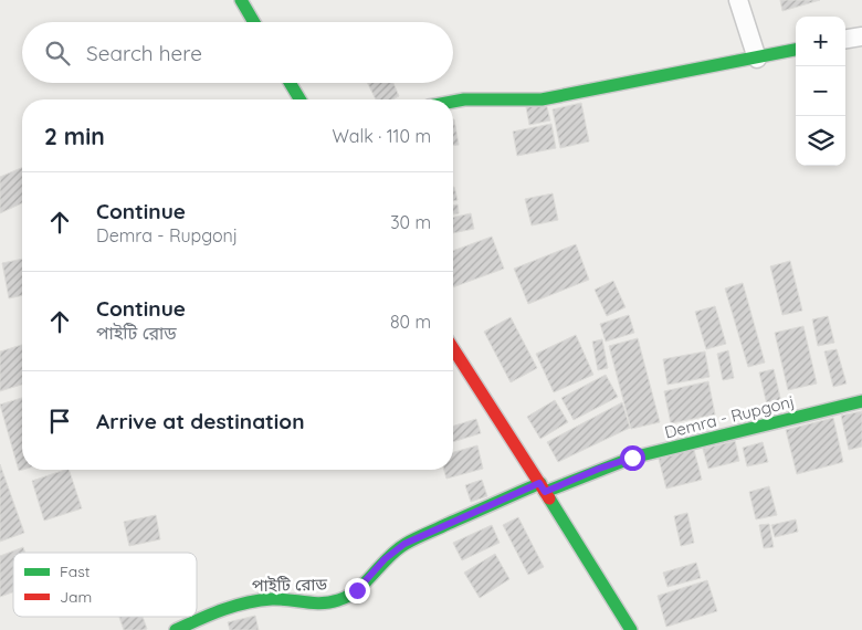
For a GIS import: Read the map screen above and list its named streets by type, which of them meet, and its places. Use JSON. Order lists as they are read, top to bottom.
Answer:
{
  "streets": {
    "street": ["Demra - Rupgonj", "পাইটি রোড"]
  },
  "crossings": [
    ["Demra - Rupgonj", "পাইটি রোড"]
  ],
  "legend": ["Fast", "Jam"],
  "page": {
    "map_buttons": ["+", "−"],
    "search": "Search here",
    "heading": ["2 min", "Walk · 110 m"],
    "list": [
      ["Continue", "Demra - Rupgonj", "30 m"],
      ["Continue", "পাইটি রোড", "80 m"],
      "Arrive at destination"
    ]
  }
}
